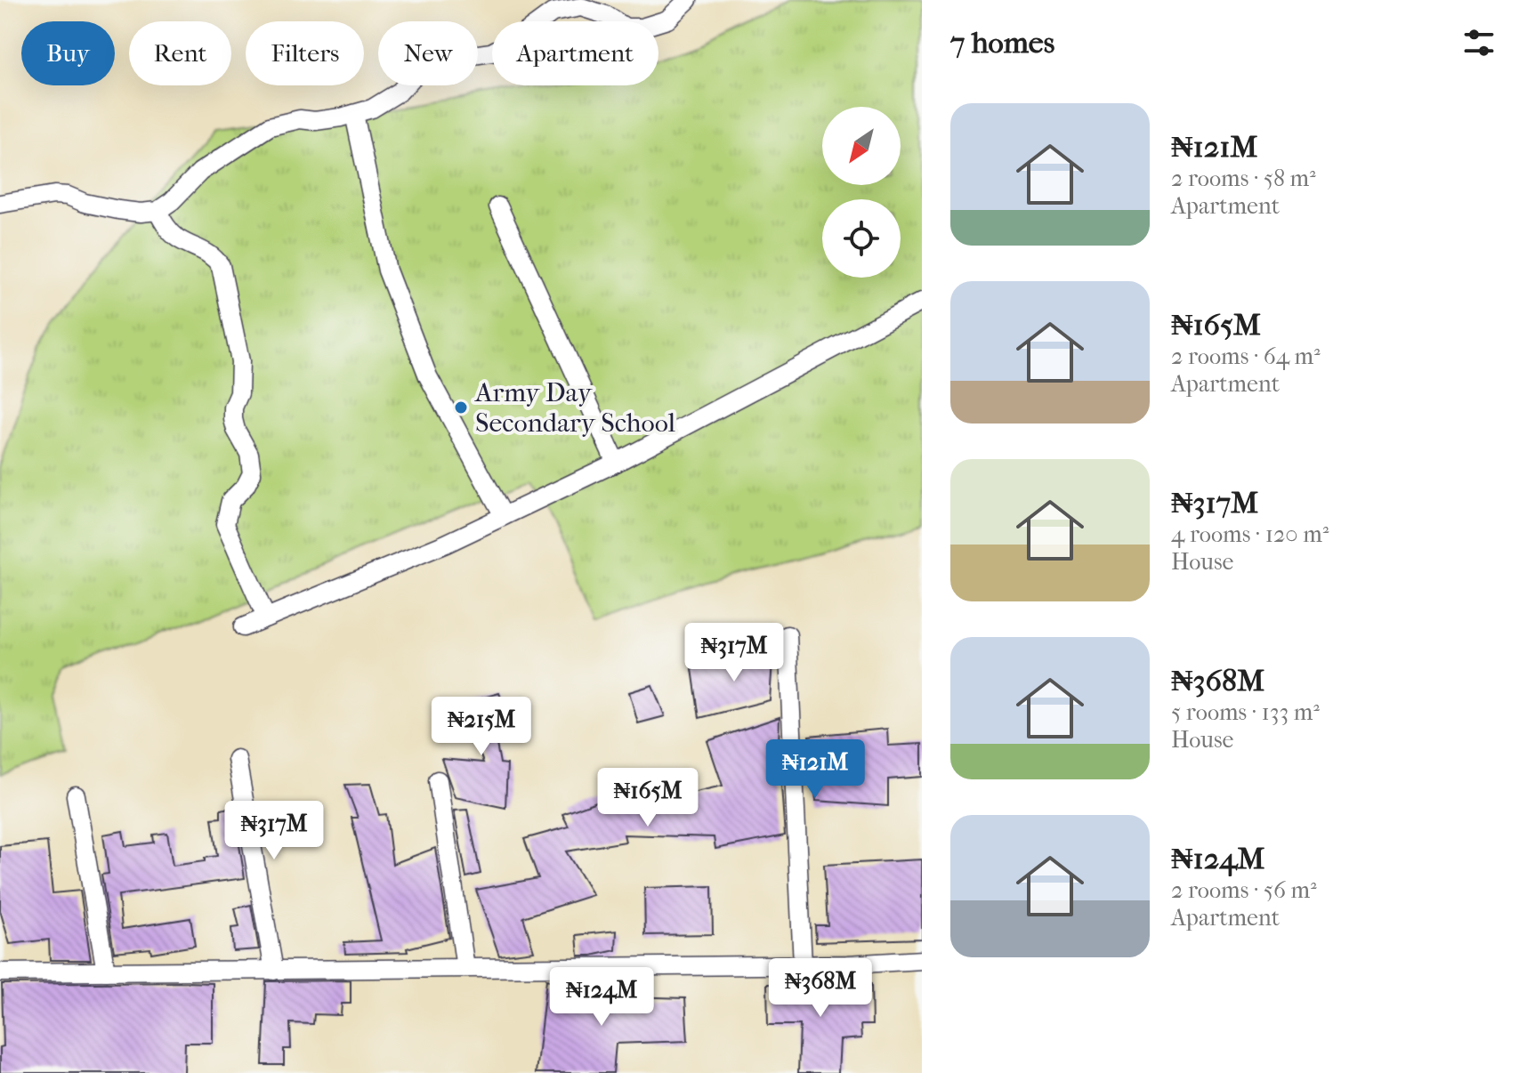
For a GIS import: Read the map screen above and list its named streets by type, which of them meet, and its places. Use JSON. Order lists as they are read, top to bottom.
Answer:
{
  "places": ["Army Day Secondary School"],
  "north": "bottom left",
  "page": {
    "heading": "7 homes",
    "chip": [
      "Buy",
      "Rent",
      "Filters",
      "New",
      "Apartment"
    ],
    "list": [
      {
        "name": "₦121M",
        "note": "2 rooms · 58 m² · Apartment"
      },
      {
        "name": "₦165M",
        "note": "2 rooms · 64 m² · Apartment"
      },
      {
        "name": "₦317M",
        "note": "4 rooms · 120 m² · House"
      },
      {
        "name": "₦368M",
        "note": "5 rooms · 133 m² · House"
      },
      {
        "name": "₦124M",
        "note": "2 rooms · 56 m² · Apartment"
      }
    ],
    "price": [
      "₦317M",
      "₦215M",
      "₦121M",
      "₦165M",
      "₦317M",
      "₦368M",
      "₦124M"
    ]
  }
}
